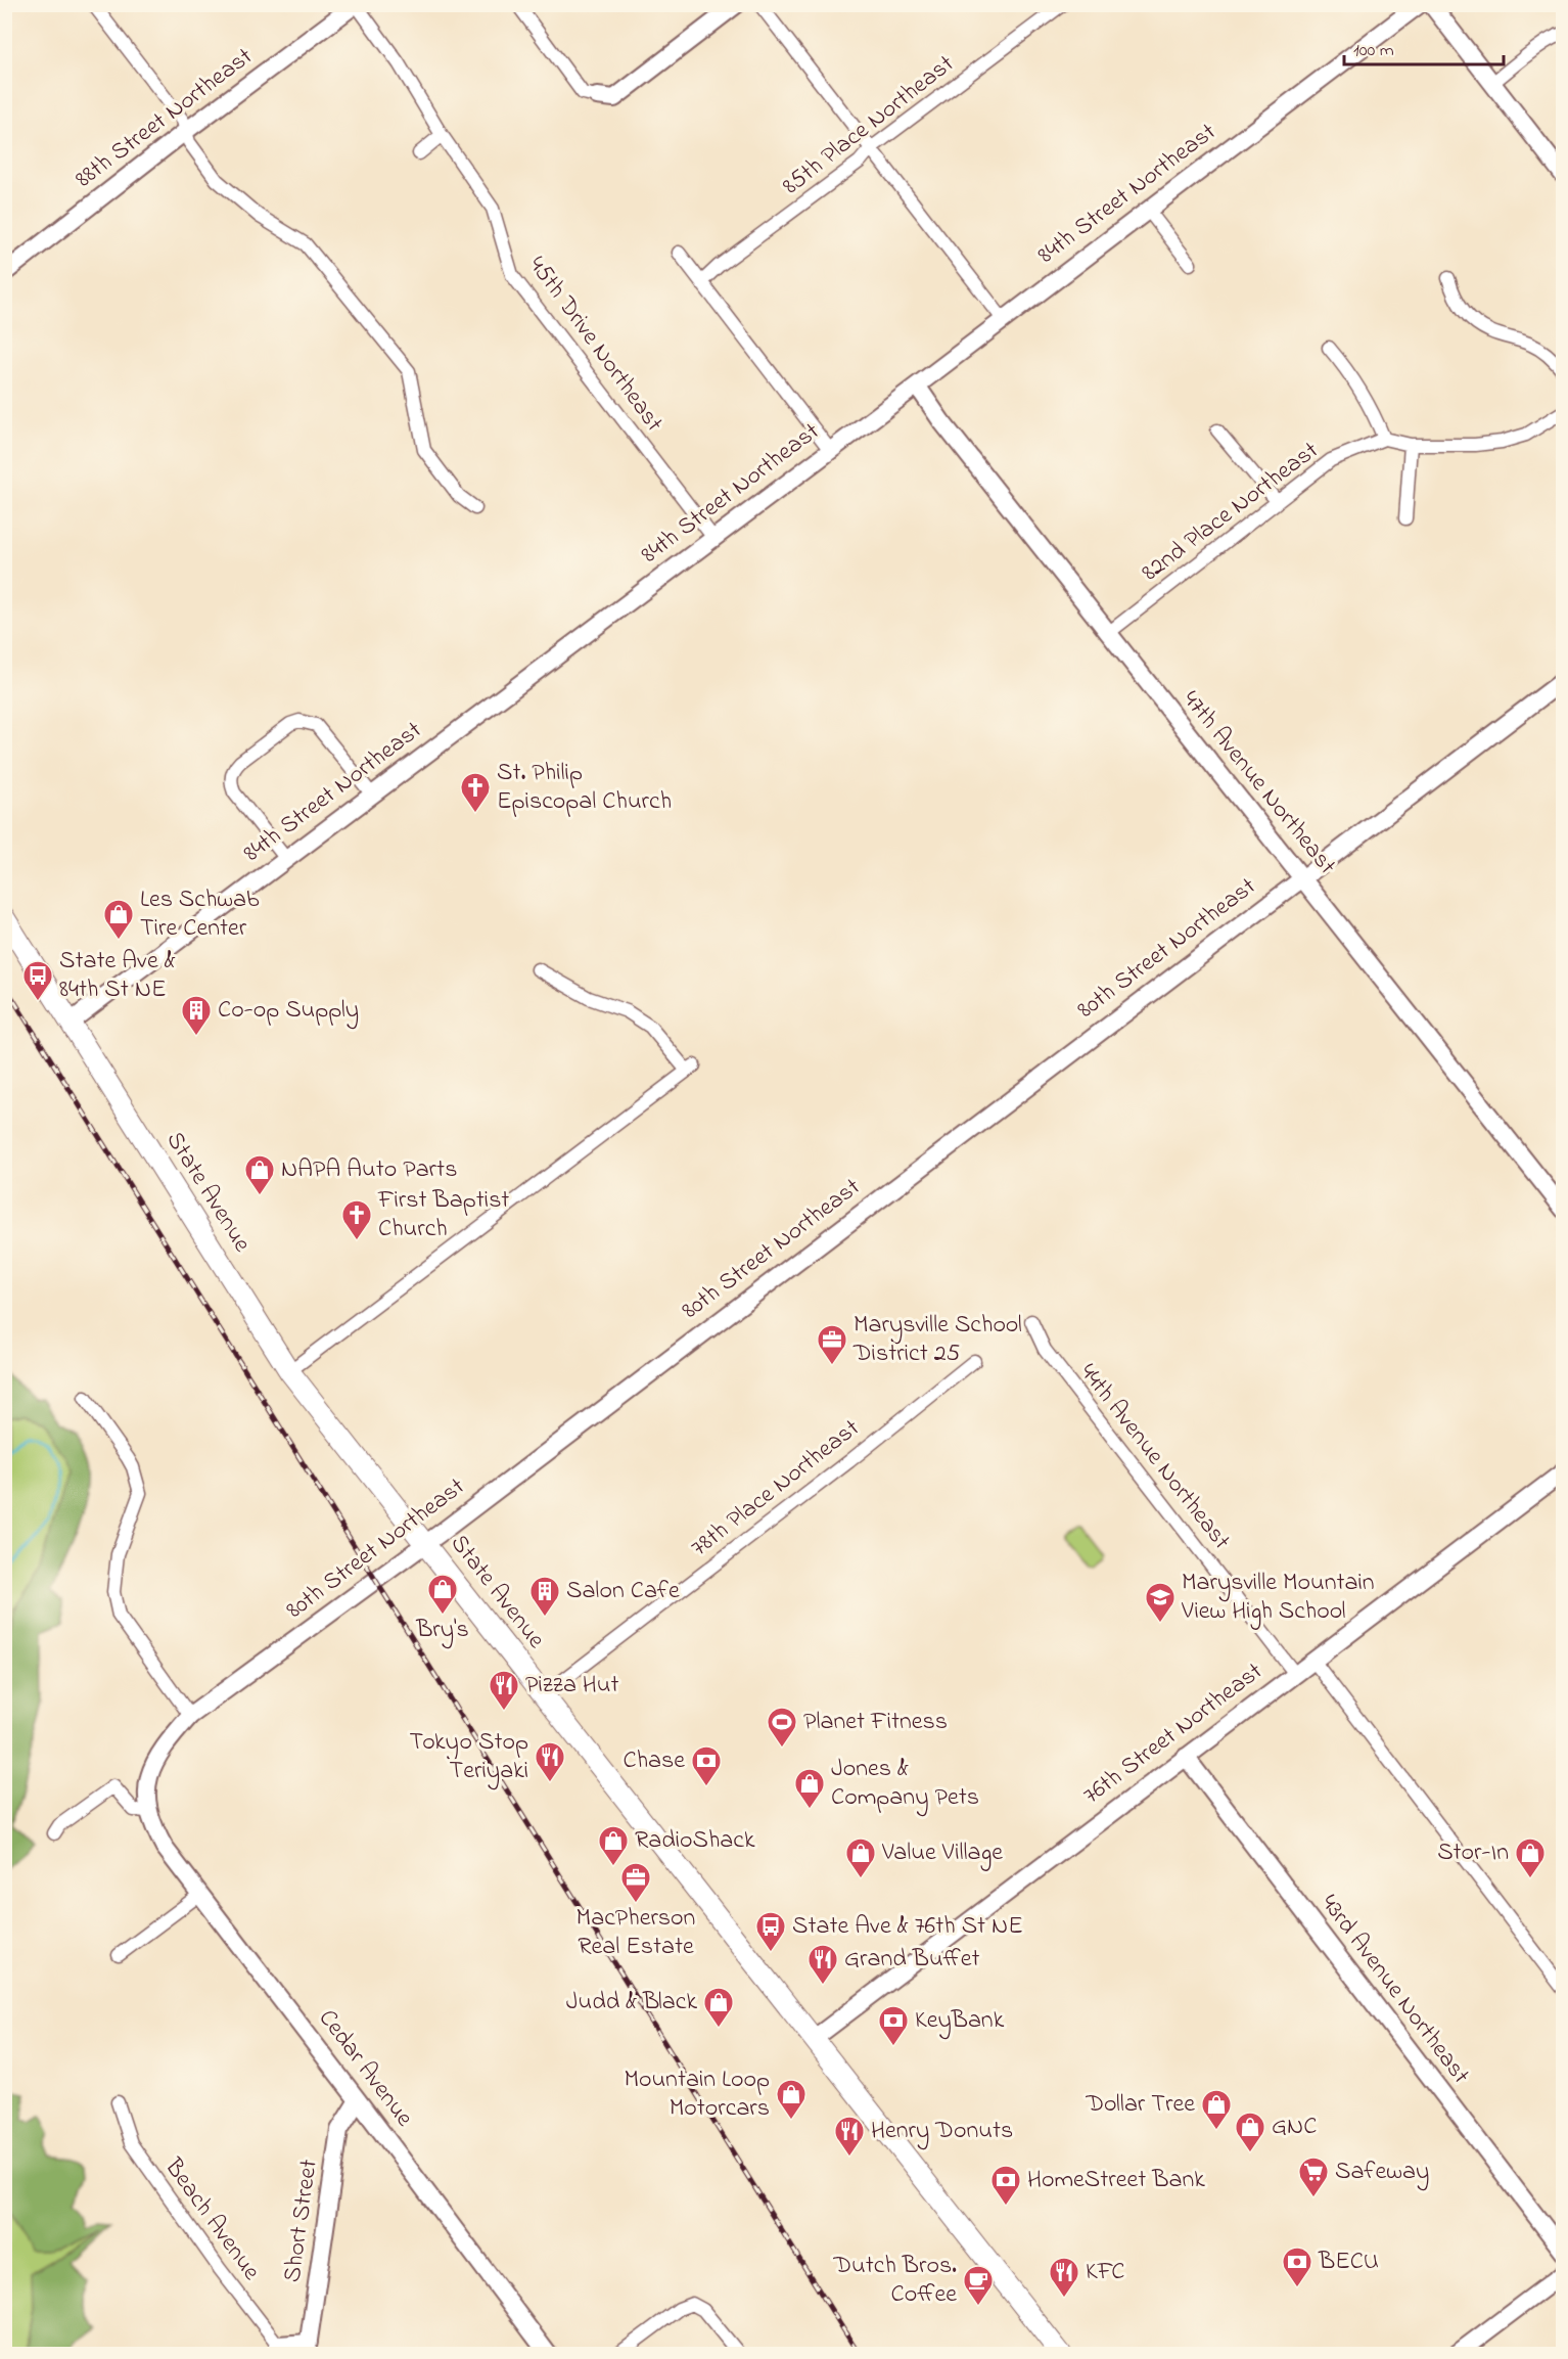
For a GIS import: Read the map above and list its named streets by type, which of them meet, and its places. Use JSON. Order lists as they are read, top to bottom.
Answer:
{
  "streets": {
    "main road": ["State Avenue"],
    "street": [
      "88th Street Northeast",
      "85th Place Northeast",
      "84th Street Northeast",
      "45th Drive Northeast",
      "82nd Place Northeast",
      "47th Avenue Northeast",
      "80th Street Northeast",
      "44th Avenue Northeast",
      "78th Place Northeast",
      "76th Street Northeast",
      "43rd Avenue Northeast",
      "Cedar Avenue",
      "Beach Avenue",
      "Short Street"
    ]
  },
  "crossings": [
    ["88th Street Northeast", "45th Drive Northeast"],
    ["84th Street Northeast", "45th Drive Northeast"],
    ["84th Street Northeast", "47th Avenue Northeast"],
    ["84th Street Northeast", "State Avenue"],
    ["82nd Place Northeast", "47th Avenue Northeast"],
    ["47th Avenue Northeast", "80th Street Northeast"],
    ["80th Street Northeast", "State Avenue"],
    ["80th Street Northeast", "Cedar Avenue"],
    ["State Avenue", "78th Place Northeast"],
    ["State Avenue", "76th Street Northeast"],
    ["44th Avenue Northeast", "76th Street Northeast"],
    ["76th Street Northeast", "43rd Avenue Northeast"],
    ["Cedar Avenue", "Short Street"]
  ],
  "places": {
    "church": ["St. Philip Episcopal Church", "First Baptist Church"],
    "shop": [
      "Les Schwab Tire Center",
      "NAPA Auto Parts",
      "Bry's",
      "Jones & Company Pets",
      "RadioShack",
      "Value Village",
      "Stor-In",
      "Judd & Black",
      "Mountain Loop Motorcars",
      "Dollar Tree",
      "GNC"
    ],
    "bus stop": ["State Ave & 84th St NE", "State Ave & 76th St NE"],
    "building": ["Co-op Supply", "Salon Cafe"],
    "office": ["Marysville School District 25", "MacPherson Real Estate"],
    "school or university": ["Marysville Mountain View High School"],
    "restaurant": [
      "Pizza Hut",
      "Tokyo Stop Teriyaki",
      "Grand Buffet",
      "Henry Donuts",
      "KFC"
    ],
    "sports": ["Planet Fitness"],
    "bank": [
      "Chase",
      "KeyBank",
      "HomeStreet Bank",
      "BECU"
    ],
    "supermarket": ["Safeway"],
    "cafe": ["Dutch Bros. Coffee"]
  },
  "scale_bar": "100 m"
}
